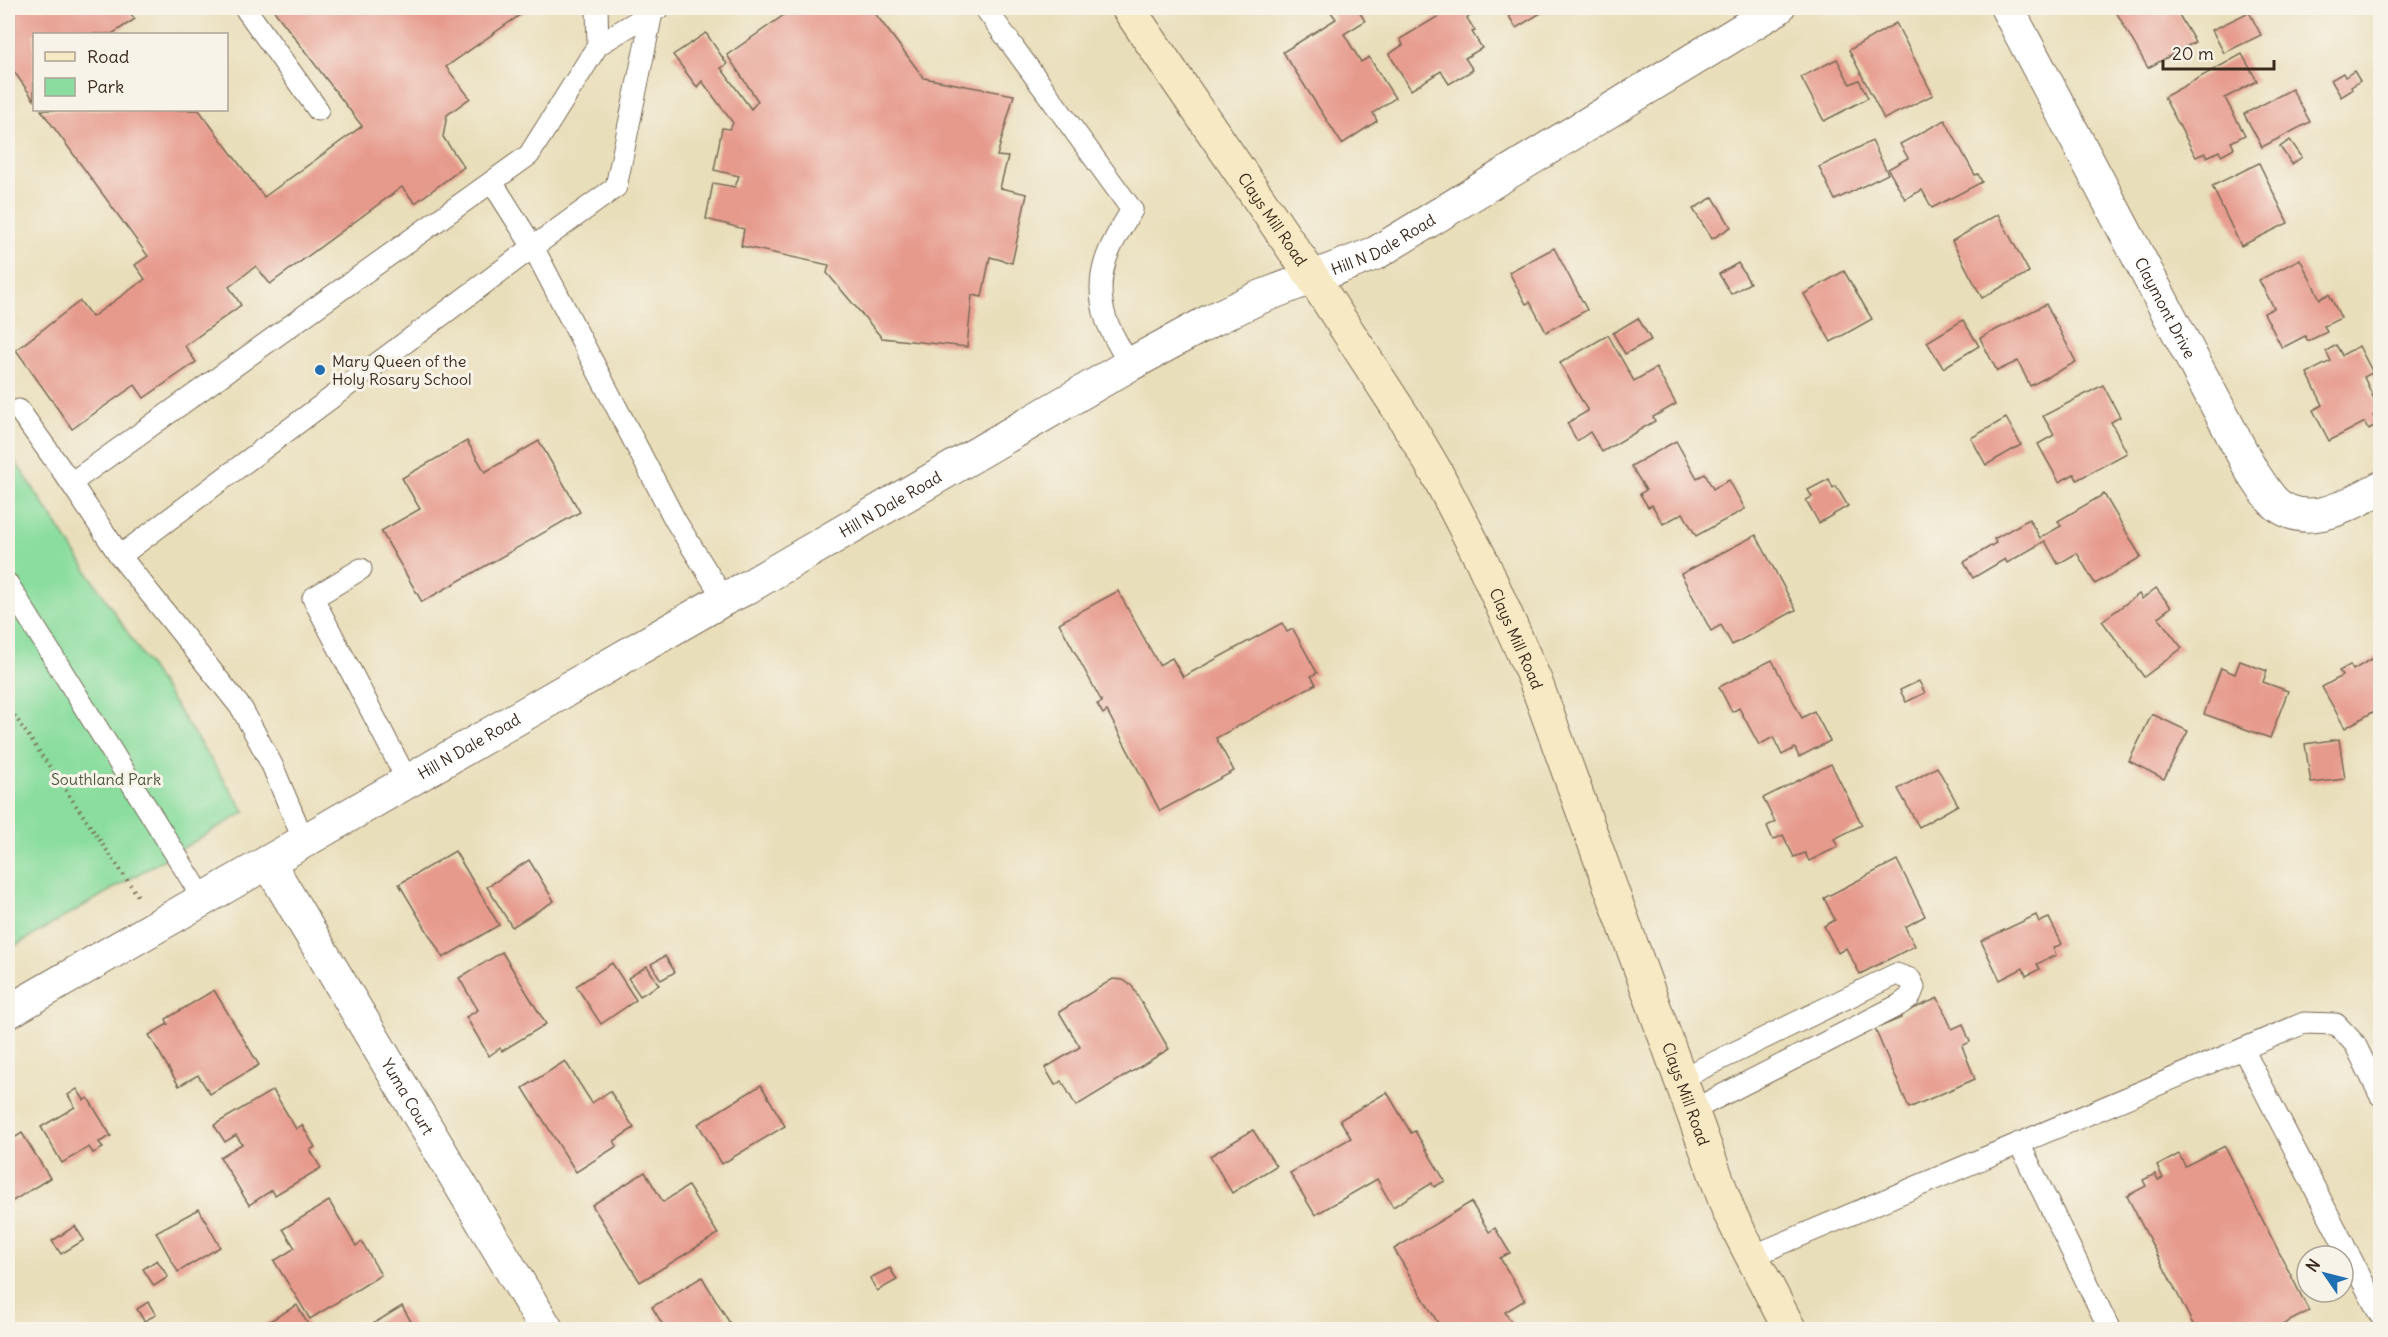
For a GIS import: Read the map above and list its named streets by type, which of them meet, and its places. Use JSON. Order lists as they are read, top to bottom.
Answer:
{
  "streets": {
    "main road": ["Clays Mill Road"],
    "street": ["Hill N Dale Road", "Claymont Drive", "Yuma Court"]
  },
  "crossings": [
    ["Clays Mill Road", "Hill N Dale Road"],
    ["Hill N Dale Road", "Yuma Court"]
  ],
  "parks": ["Southland Park"],
  "places": ["Mary Queen of the Holy Rosary School"],
  "legend": ["Road", "Park"],
  "scale_bar": "20 m",
  "north": "top left"
}
